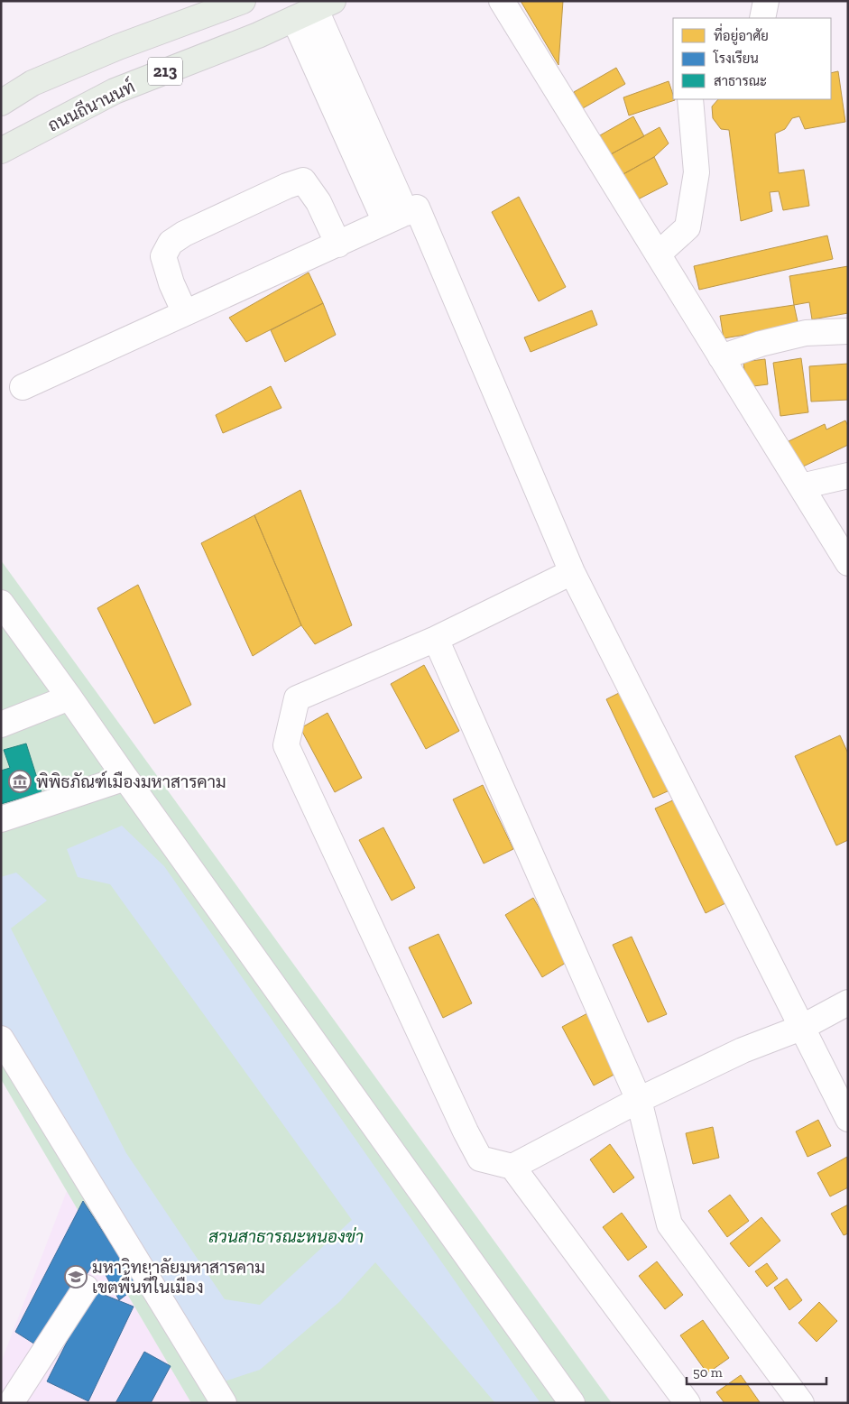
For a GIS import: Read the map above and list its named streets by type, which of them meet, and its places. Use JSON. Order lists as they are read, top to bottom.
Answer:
{
  "streets": {
    "main road": ["213", "ถนนถีนานนท์"]
  },
  "parks": ["สวนสาธารณะหนองข่า"],
  "places": {
    "museum": ["พิพิธภัณฑ์เมืองมหาสารคาม"],
    "school or university": ["มหาวิทยาลัยมหาสารคาม เขตพื้นที่ในเมือง"]
  },
  "legend": ["ที่อยู่อาศัย", "โรงเรียน", "สาธารณะ"],
  "scale_bar": "50 m"
}
